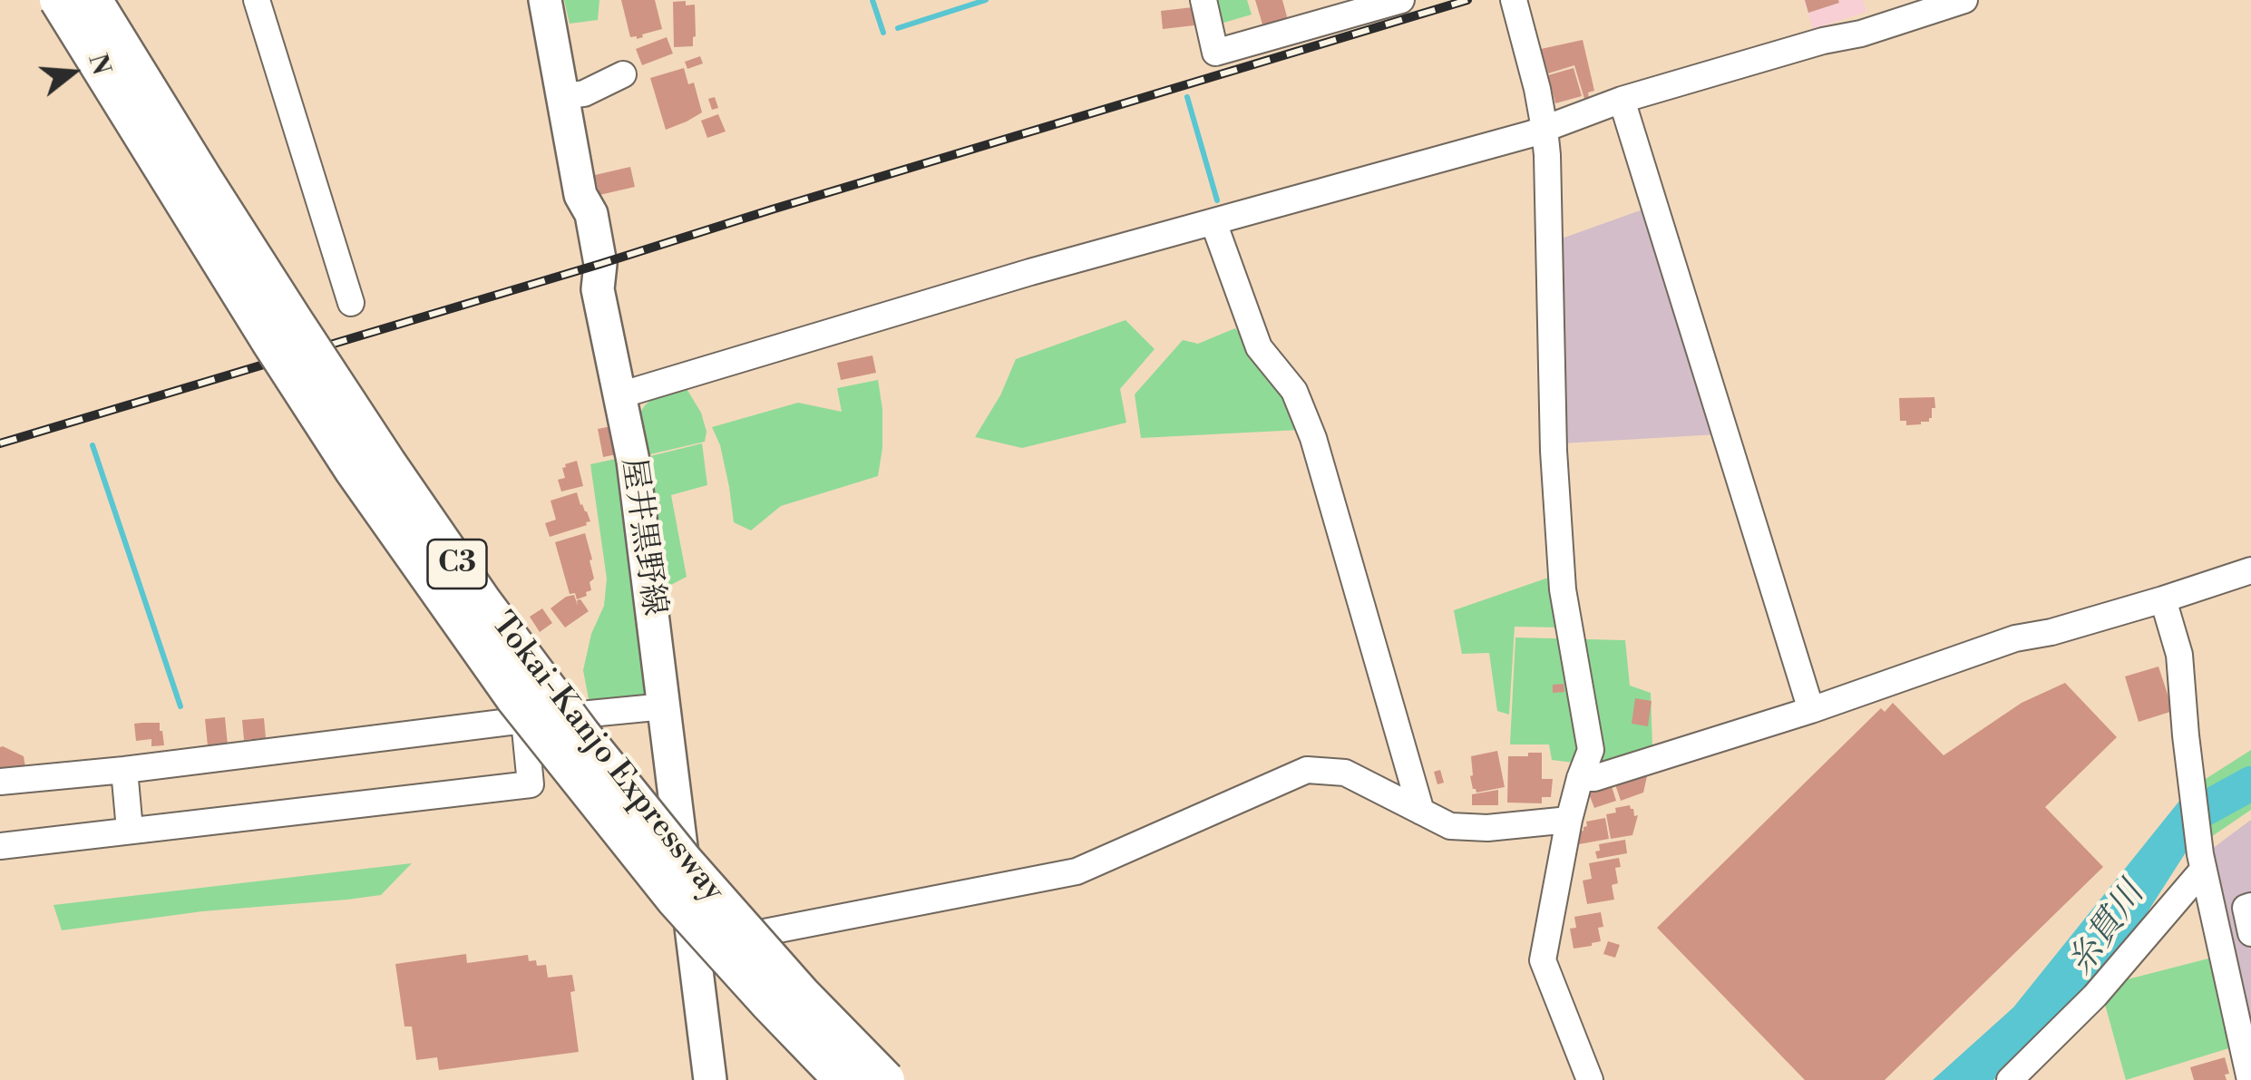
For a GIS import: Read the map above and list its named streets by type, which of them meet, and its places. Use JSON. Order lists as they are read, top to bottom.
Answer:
{
  "streets": {
    "highway": ["C3", "Tokai-Kanjo Expressway"],
    "main road": ["屋井黒野線"]
  },
  "water": ["糸貫川"],
  "north": "right"
}
